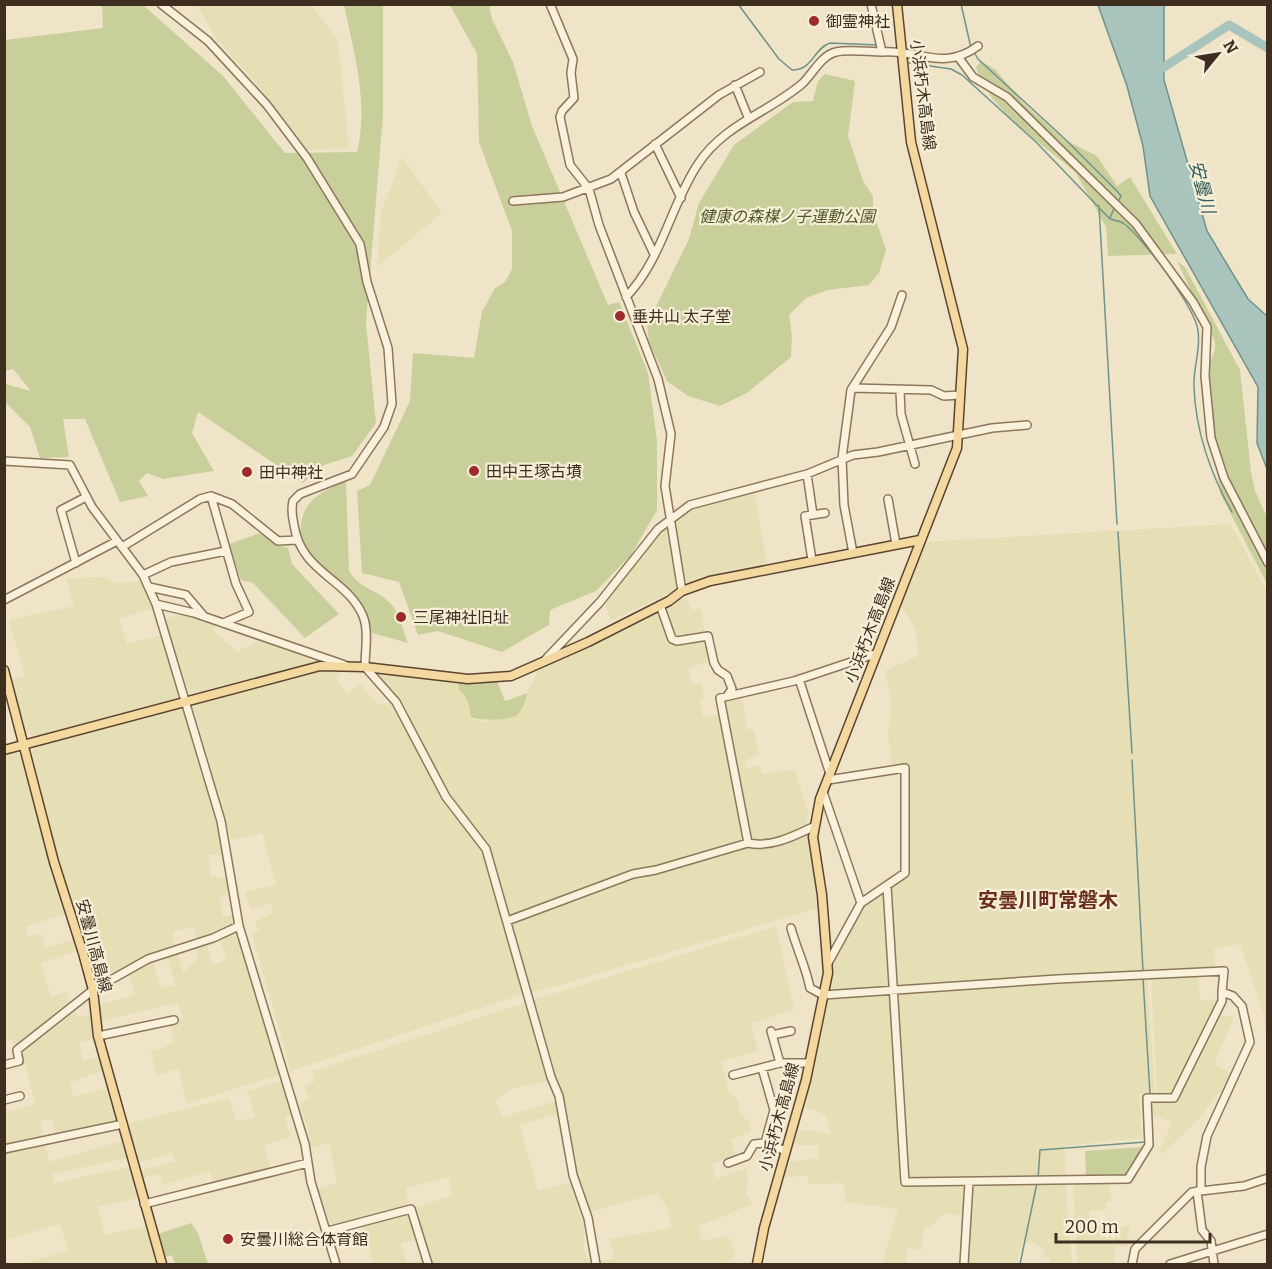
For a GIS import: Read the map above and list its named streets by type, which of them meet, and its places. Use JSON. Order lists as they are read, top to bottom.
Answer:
{
  "streets": {
    "main road": ["小浜朽木高島線", "安曇川高島線"]
  },
  "districts": ["安曇川町常磐木"],
  "water": ["安曇川"],
  "parks": ["健康の森楳ノ子運動公園"],
  "places": [
    "御霊神社",
    "垂井山 太子堂",
    "田中王塚古墳",
    "田中神社",
    "三尾神社旧址",
    "安曇川総合体育館"
  ],
  "scale_bar": "200 m",
  "north": "top right"
}
